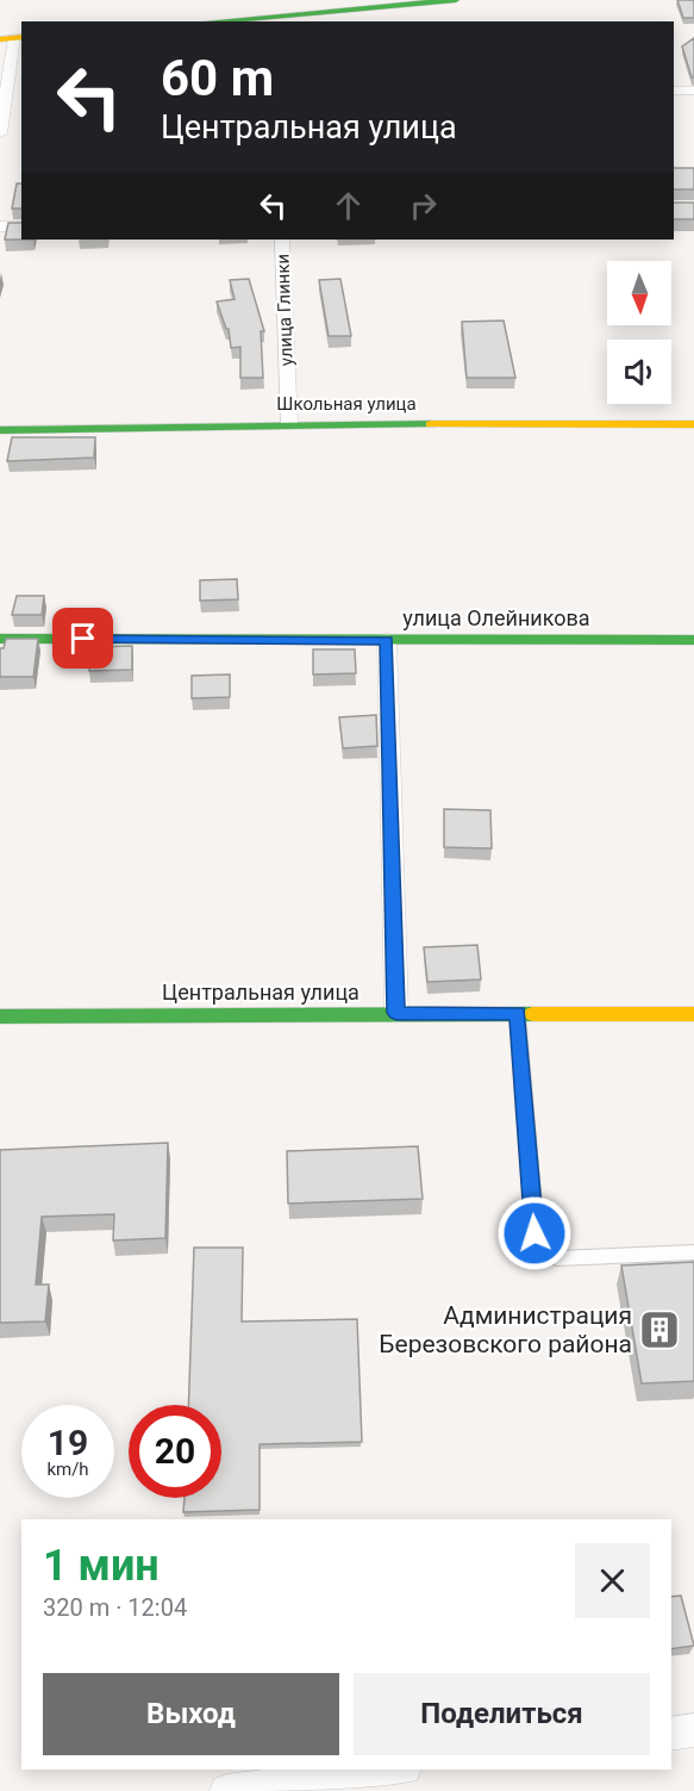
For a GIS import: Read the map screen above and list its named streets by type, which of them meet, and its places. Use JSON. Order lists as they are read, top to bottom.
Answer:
{
  "streets": {
    "street": [
      "улица Глинки",
      "Школьная улица",
      "улица Олейникова",
      "Центральная улица"
    ]
  },
  "crossings": [
    ["улица Глинки", "Школьная улица"]
  ],
  "places": {
    "building": ["Администрация Березовского района"]
  },
  "north": "bottom",
  "page": {
    "turn": ["60 m", "Центральная улица"],
    "speed": "19 km/h",
    "limit": "20",
    "heading": ["1 мин", "320 m · 12:04"],
    "buttons": ["Выход", "Поделиться"]
  }
}
